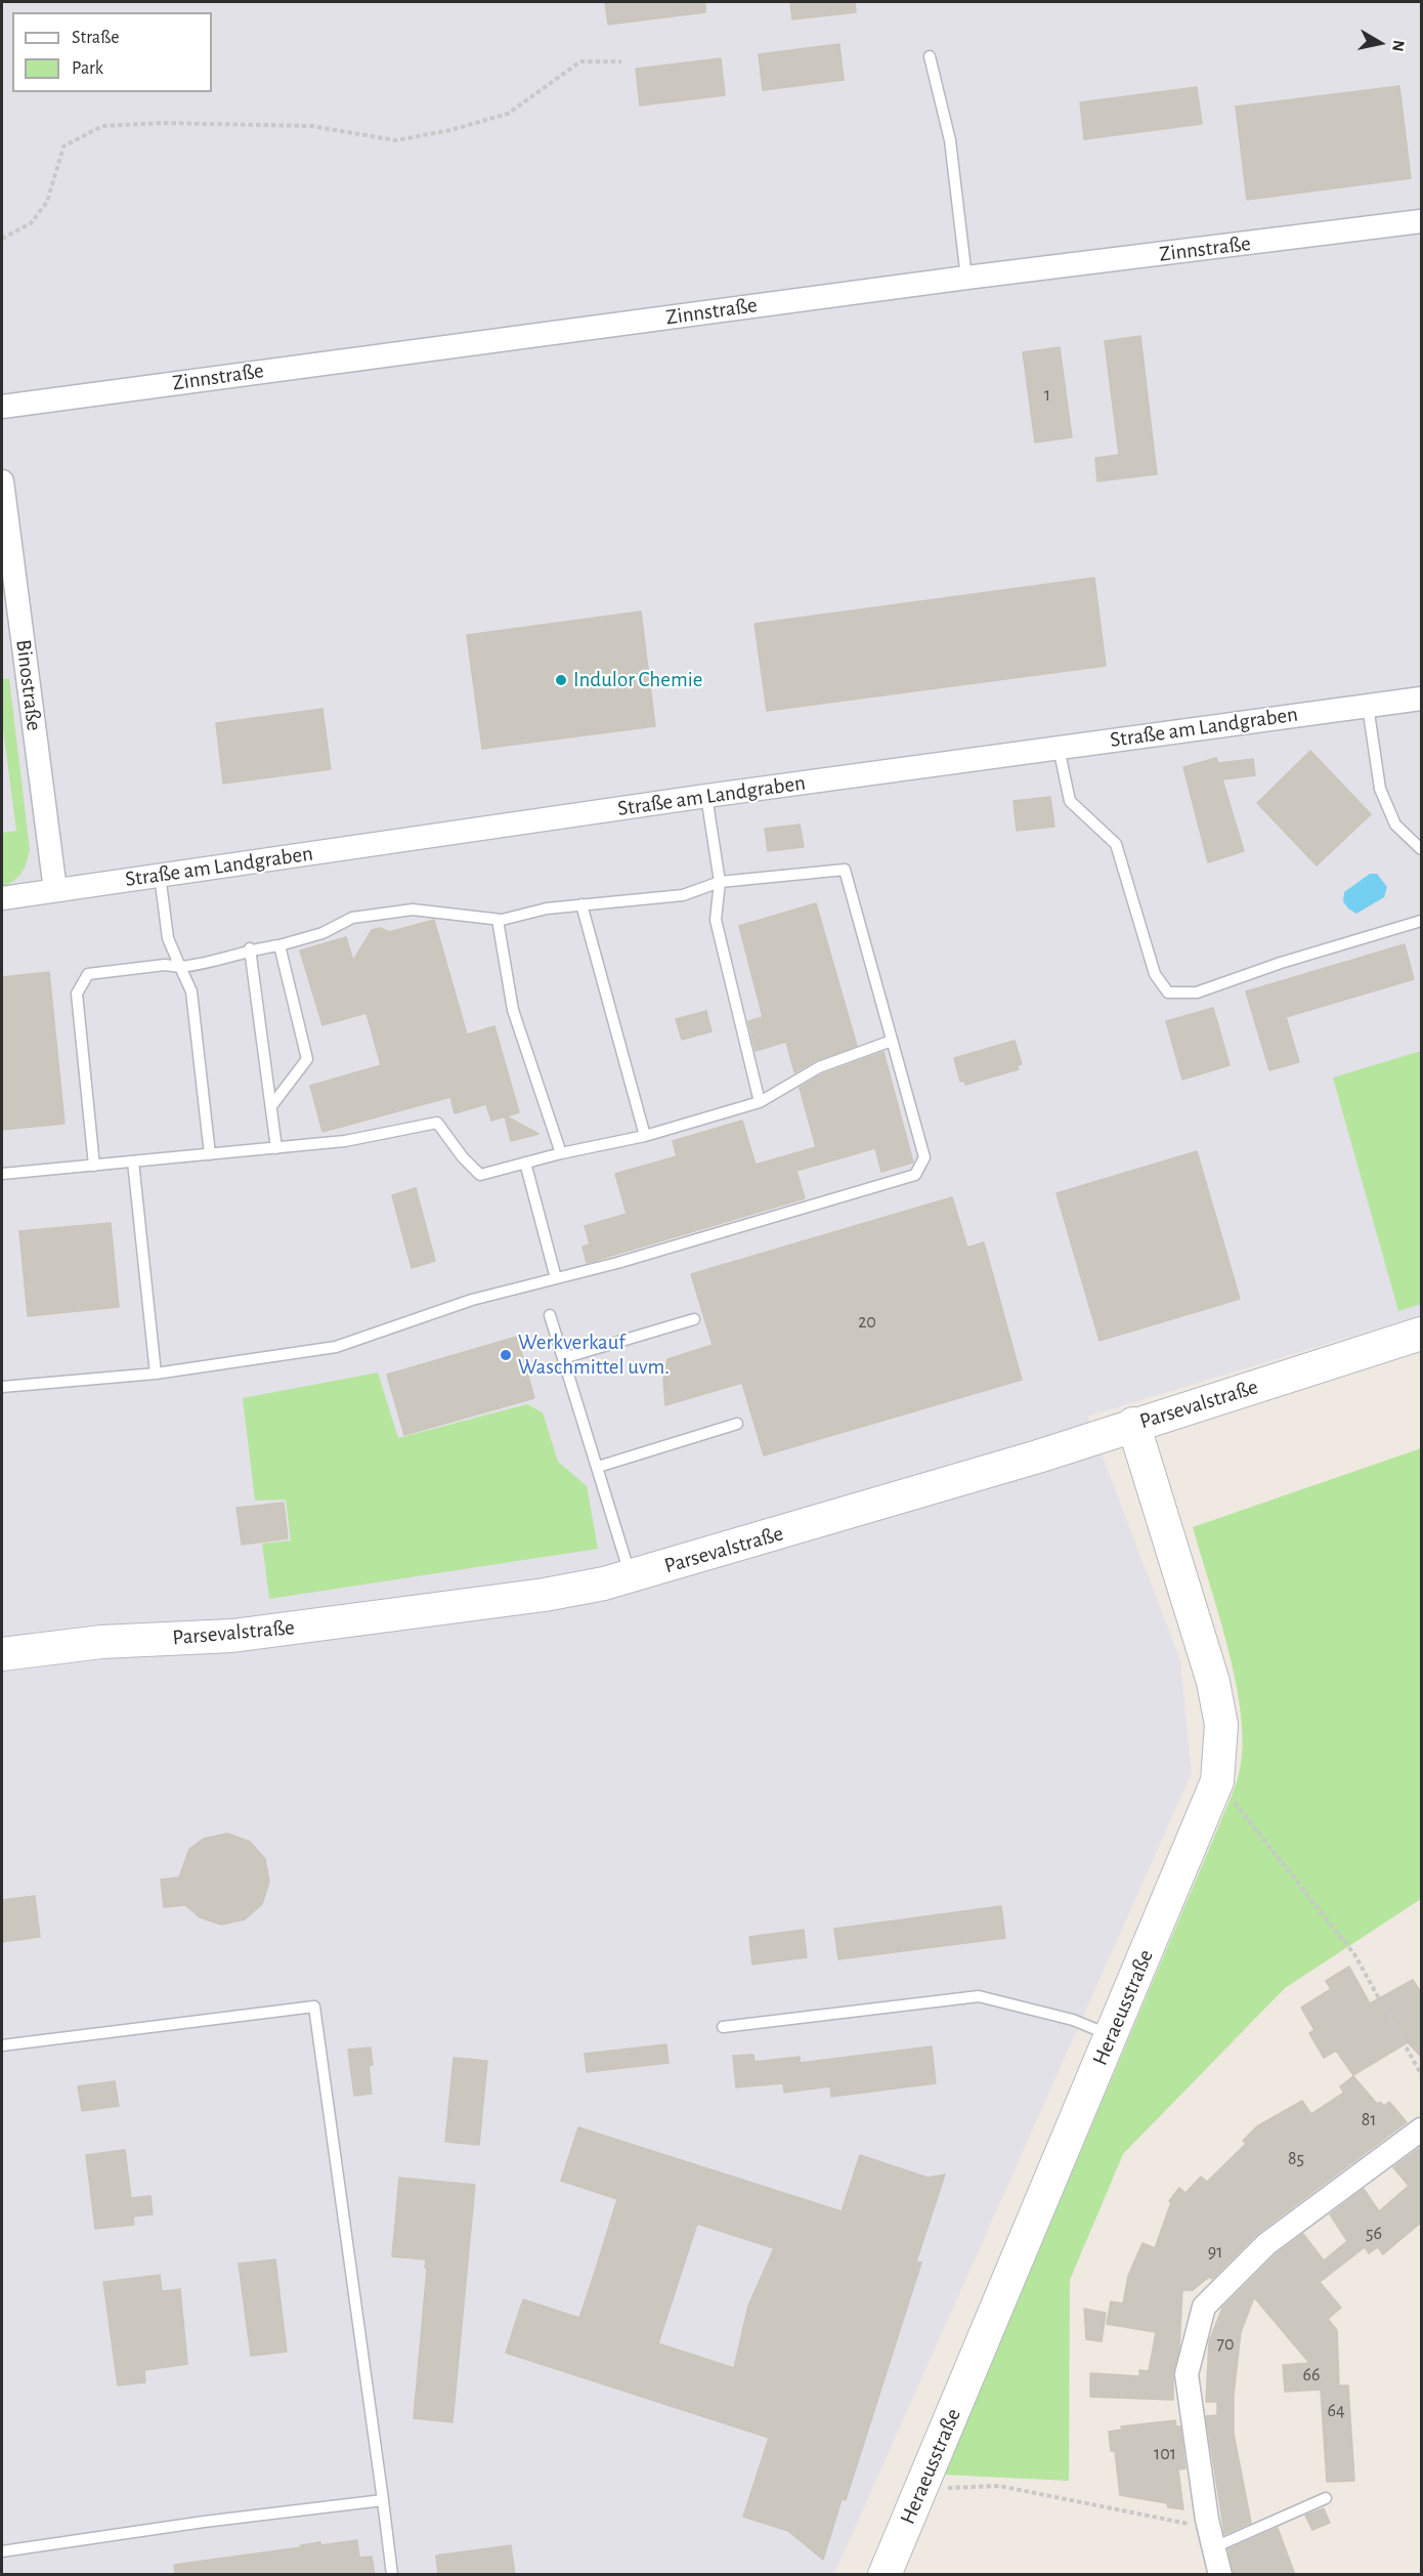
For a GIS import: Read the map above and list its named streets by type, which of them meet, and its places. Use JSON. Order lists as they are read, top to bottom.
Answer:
{
  "streets": {
    "street": [
      "Zinnstraße",
      "Binostraße",
      "Straße am Landgraben",
      "Parsevalstraße",
      "Heraeusstraße"
    ]
  },
  "crossings": [
    ["Binostraße", "Straße am Landgraben"],
    ["Parsevalstraße", "Heraeusstraße"]
  ],
  "places": ["Indulor Chemie", "Werkverkauf Waschmittel uvm."],
  "house_numbers": [
    "1",
    "20",
    "81",
    "85",
    "56",
    "91",
    "70",
    "66",
    "64",
    "101"
  ],
  "legend": ["Straße", "Park"],
  "north": "right"
}
